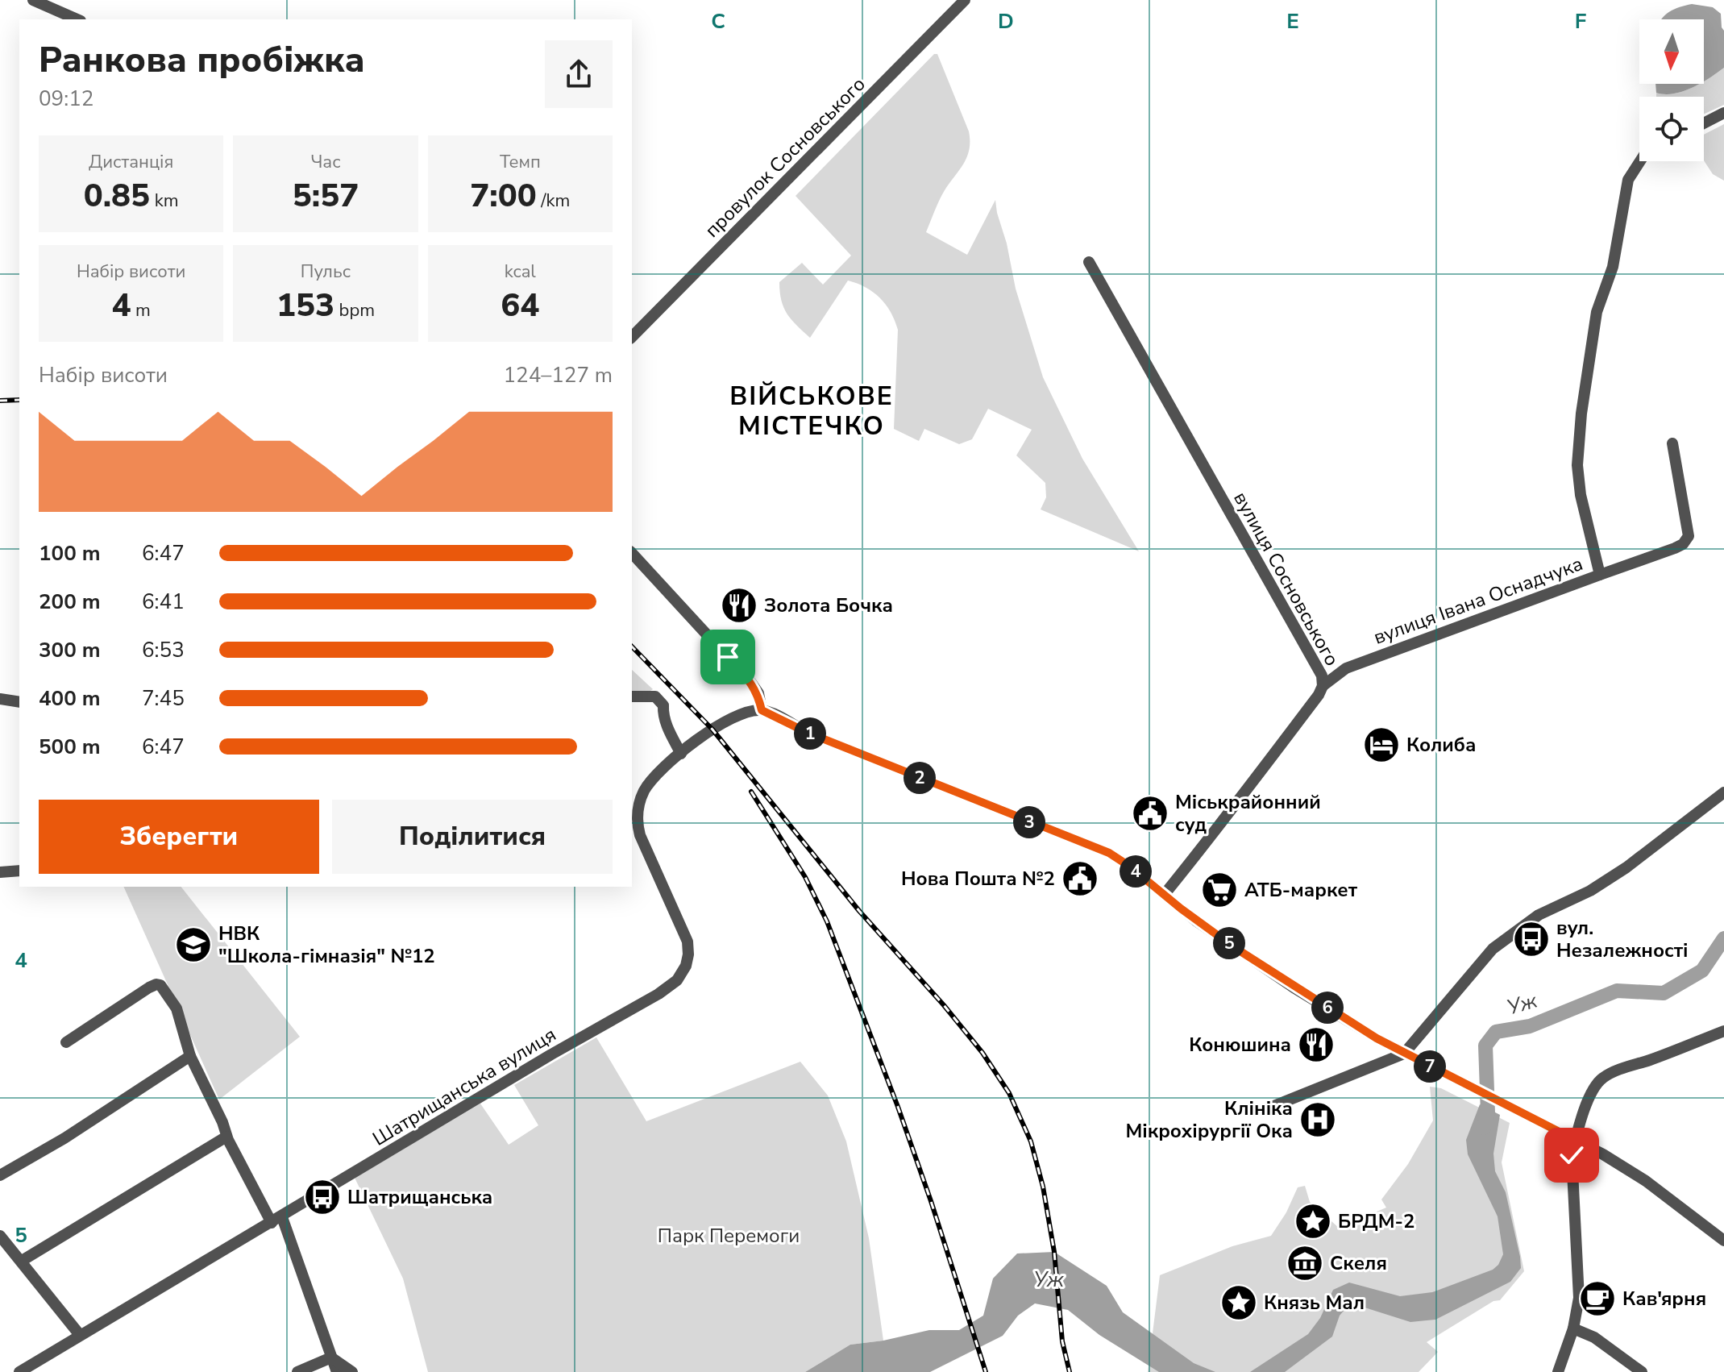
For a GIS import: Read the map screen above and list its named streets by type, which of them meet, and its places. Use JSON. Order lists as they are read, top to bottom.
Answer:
{
  "streets": {
    "street": [
      "провулок Сосновського",
      "вулиця Сосновського",
      "вулиця Івана Оснадчука",
      "Шатрищанська вулиця"
    ]
  },
  "crossings": [
    ["вулиця Сосновського", "вулиця Івана Оснадчука"]
  ],
  "districts": ["ВІЙСЬКОВЕ МІСТЕЧКО"],
  "water": ["Уж"],
  "parks": ["Парк Перемоги"],
  "places": {
    "restaurant": ["Золота Бочка", "Конюшина"],
    "hotel": ["Колиба"],
    "public building": ["Міськрайонний суд", "Нова Пошта №2"],
    "supermarket": ["АТБ-маркет"],
    "bus stop": ["вул. Незалежності", "Шатрищанська"],
    "school or university": ["НВК \"Школа-гімназія\" №12"],
    "hospital": ["Клініка Мікрохірургії Ока"],
    "place": ["БРДМ-2", "Князь Мал"],
    "museum": ["Скеля"],
    "cafe": ["Кав'ярня"]
  },
  "north": "bottom",
  "page": {
    "heading": ["Ранкова пробіжка", "09:12"],
    "stats": [
      ["Дистанція", "0.85 km"],
      ["Час", "5:57"],
      ["Темп", "7:00 /km"],
      ["Набір висоти", "4 m"],
      ["Пульс", "153 bpm"],
      ["kcal", "64"]
    ],
    "chart": ["Набір висоти", "124–127 m"],
    "list": [
      {
        "name": "100 m",
        "note": "6:47"
      },
      {
        "name": "200 m",
        "note": "6:41"
      },
      {
        "name": "300 m",
        "note": "6:53"
      },
      {
        "name": "400 m",
        "note": "7:45"
      },
      {
        "name": "500 m",
        "note": "6:47"
      }
    ],
    "pins": [
      "1",
      "2",
      "3",
      "4",
      "5",
      "6",
      "7"
    ],
    "buttons": ["Зберегти", "Поділитися"]
  },
  "grid": {
    "columns": [
      "C",
      "D",
      "E",
      "F"
    ],
    "rows": ["4", "5"]
  }
}
